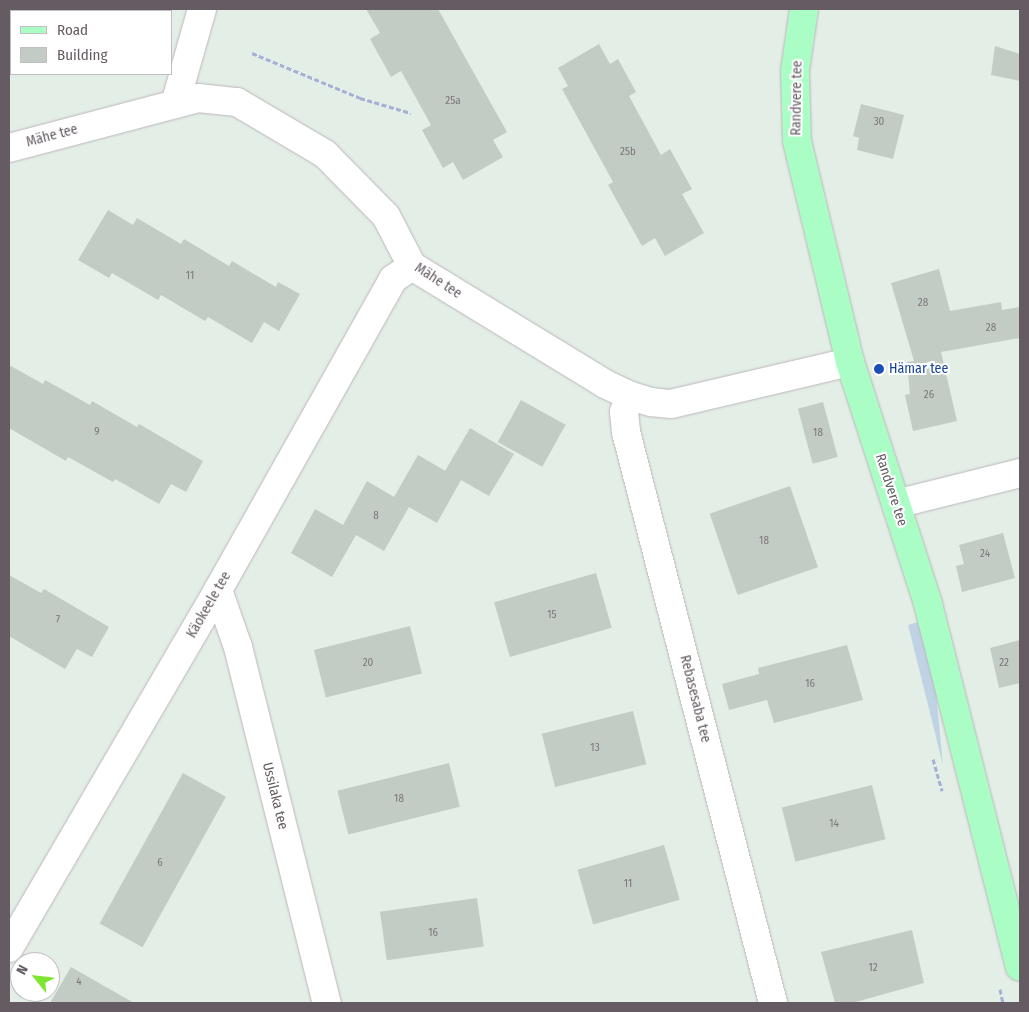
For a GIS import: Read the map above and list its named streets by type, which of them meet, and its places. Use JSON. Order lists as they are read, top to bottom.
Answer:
{
  "streets": {
    "main road": ["Randvere tee"],
    "street": [
      "Mähe tee",
      "Käokeele tee",
      "Rebasesaba tee",
      "Ussilaka tee"
    ]
  },
  "crossings": [
    ["Randvere tee", "Mähe tee"],
    ["Mähe tee", "Käokeele tee"],
    ["Mähe tee", "Rebasesaba tee"],
    ["Käokeele tee", "Ussilaka tee"]
  ],
  "places": ["Hämar tee"],
  "house_numbers": [
    "25a",
    "30",
    "25b",
    "11",
    "28",
    "28",
    "26",
    "9",
    "18",
    "8",
    "18",
    "24",
    "15",
    "7",
    "20",
    "22",
    "16",
    "13",
    "18",
    "14",
    "6",
    "11",
    "16",
    "12",
    "4"
  ],
  "legend": ["Road", "Building"],
  "north": "top left"
}
